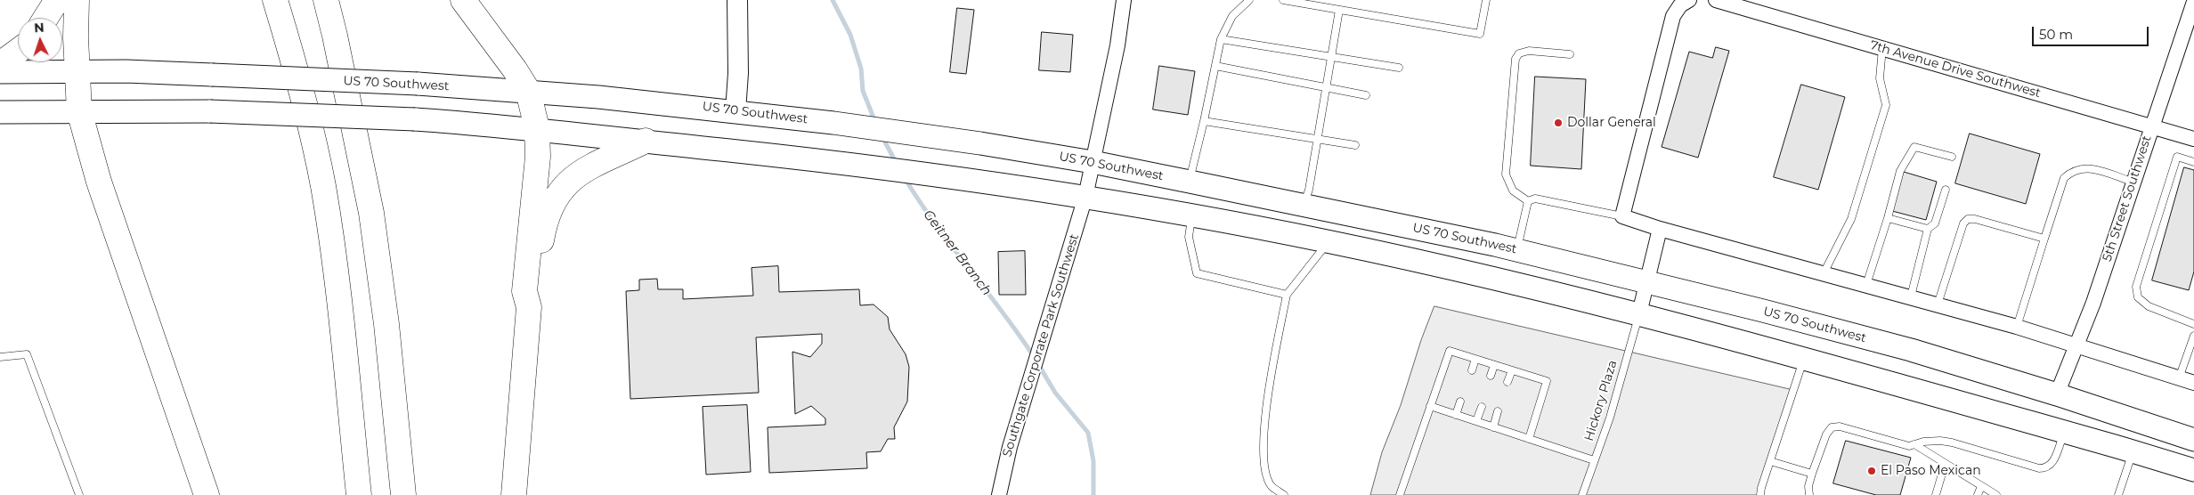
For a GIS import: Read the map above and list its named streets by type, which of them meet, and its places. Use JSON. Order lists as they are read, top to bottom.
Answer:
{
  "streets": {
    "main road": ["US 70 Southwest"],
    "street": ["7th Avenue Drive Southwest", "5th Street Southwest", "Southgate Corporate Park Southwest"],
    "lane": ["Hickory Plaza"]
  },
  "crossings": [
    ["7th Avenue Drive Southwest", "5th Street Southwest"],
    ["US 70 Southwest", "5th Street Southwest"],
    ["US 70 Southwest", "Southgate Corporate Park Southwest"]
  ],
  "water": ["Geitner Branch"],
  "places": ["Dollar General", "El Paso Mexican"],
  "scale_bar": "50 m",
  "north": "top"
}
